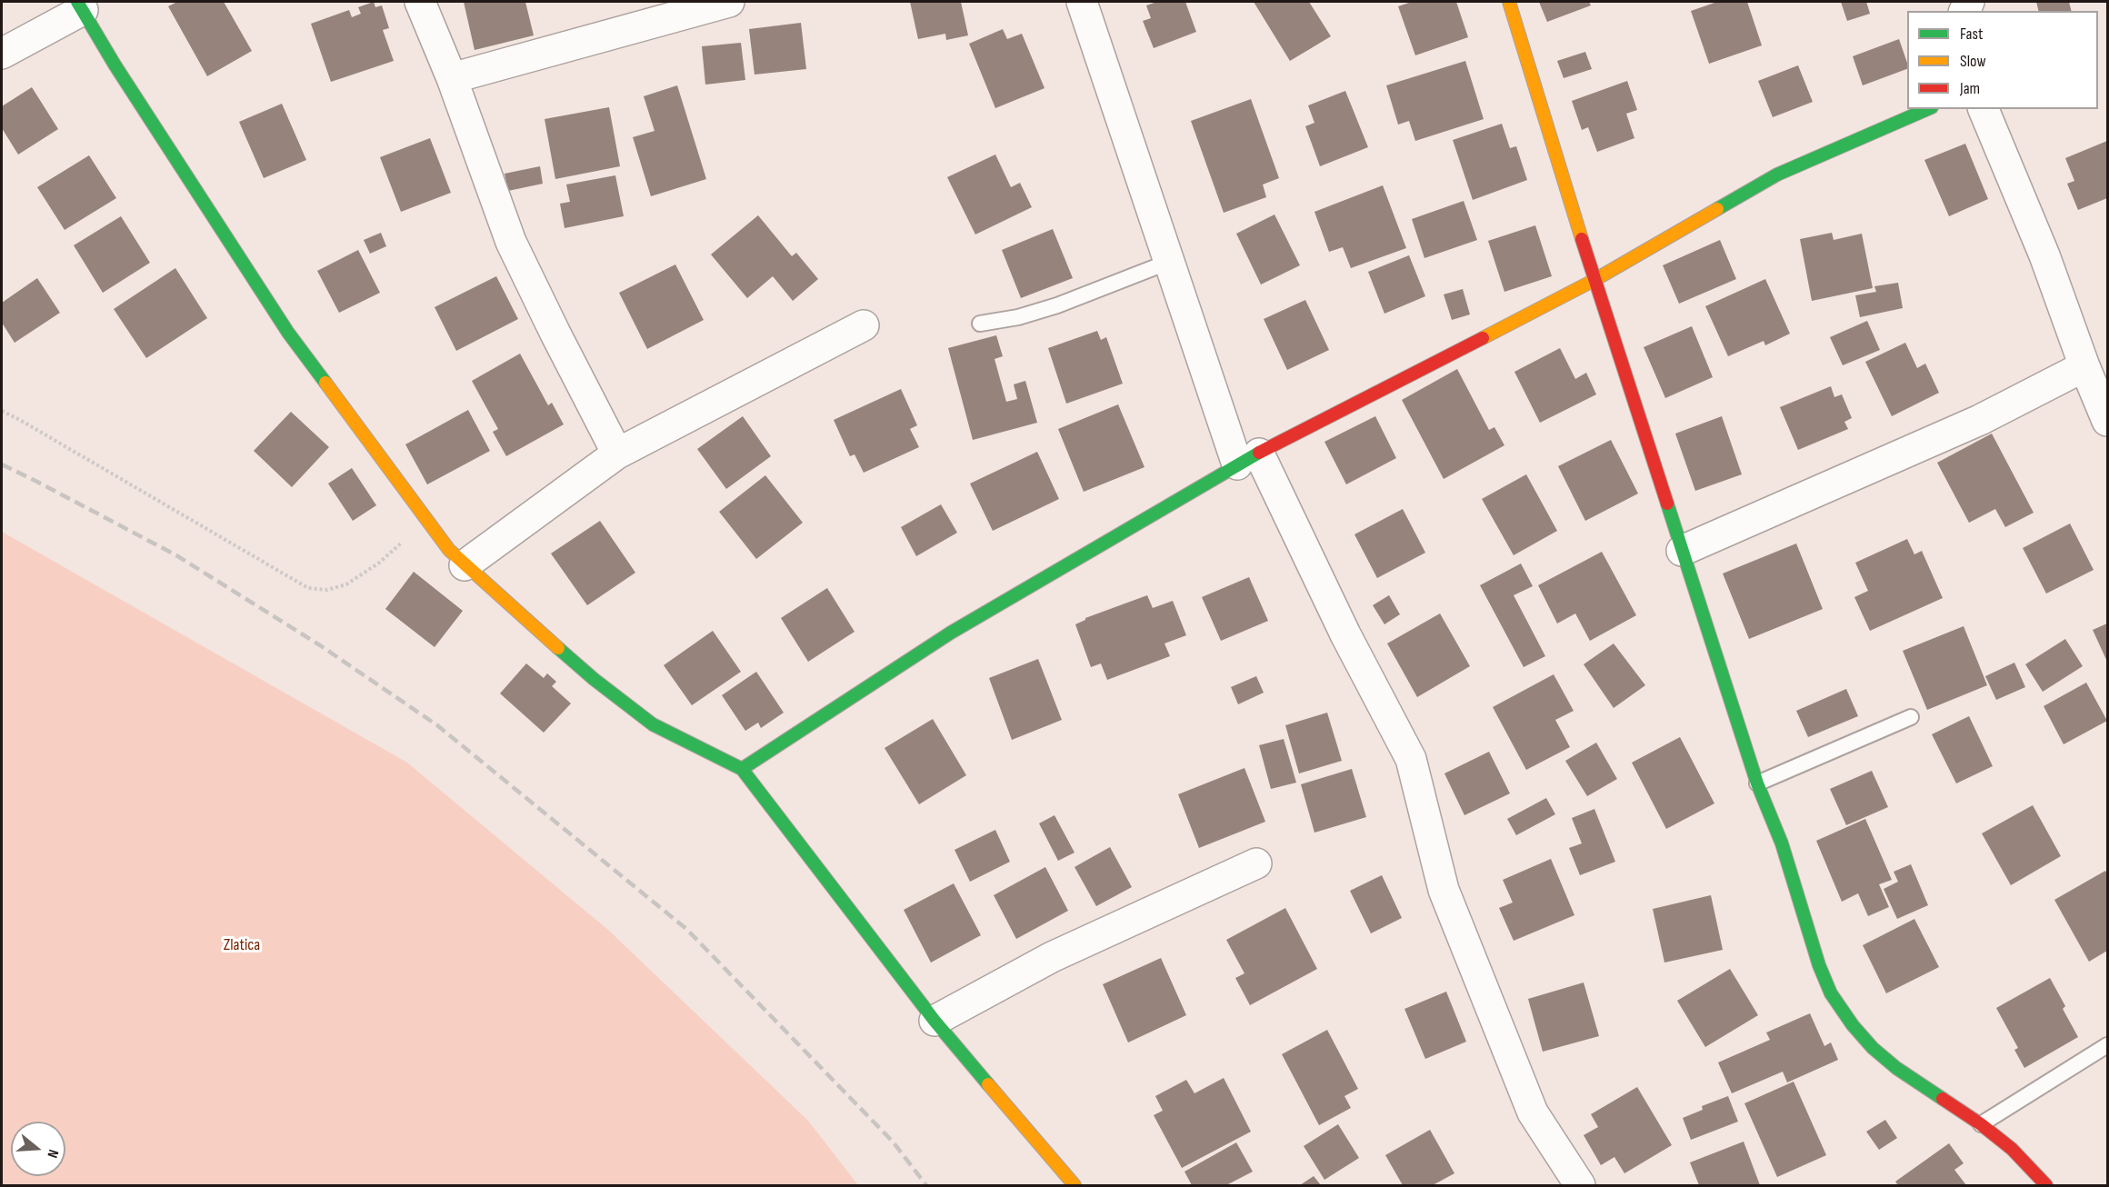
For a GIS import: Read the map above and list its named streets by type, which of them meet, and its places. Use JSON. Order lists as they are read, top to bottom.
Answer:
{
  "parks": ["Zlatica"],
  "legend": ["Fast", "Slow", "Jam"],
  "north": "right"
}
